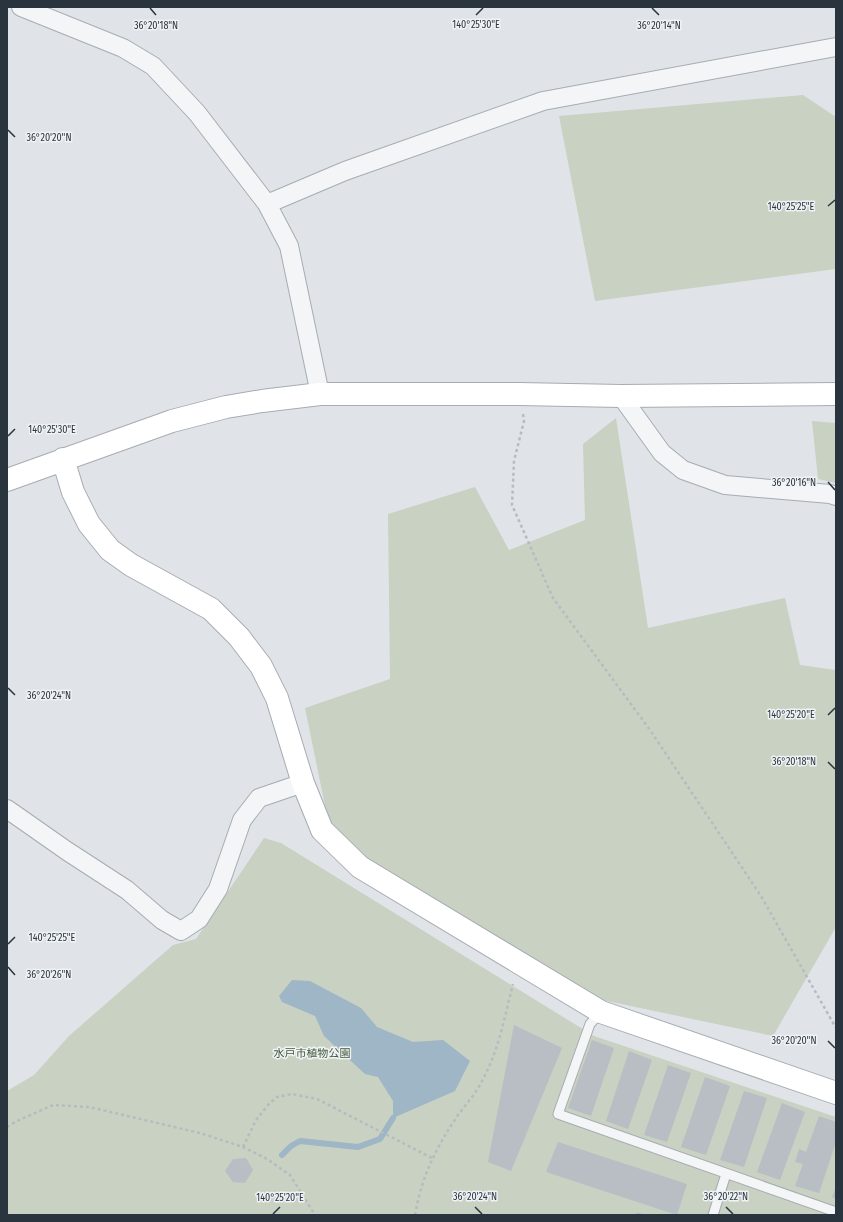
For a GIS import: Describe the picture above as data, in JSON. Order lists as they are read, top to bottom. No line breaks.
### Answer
{"parks":["水戸市植物公園"],"coordinates":["140°25'30\"E","36°20'18\"N","36°20'14\"N","36°20'20\"N","140°25'25\"E","36°20'16\"N","36°20'24\"N","140°25'20\"E","36°20'26\"N","36°20'22\"N"]}
